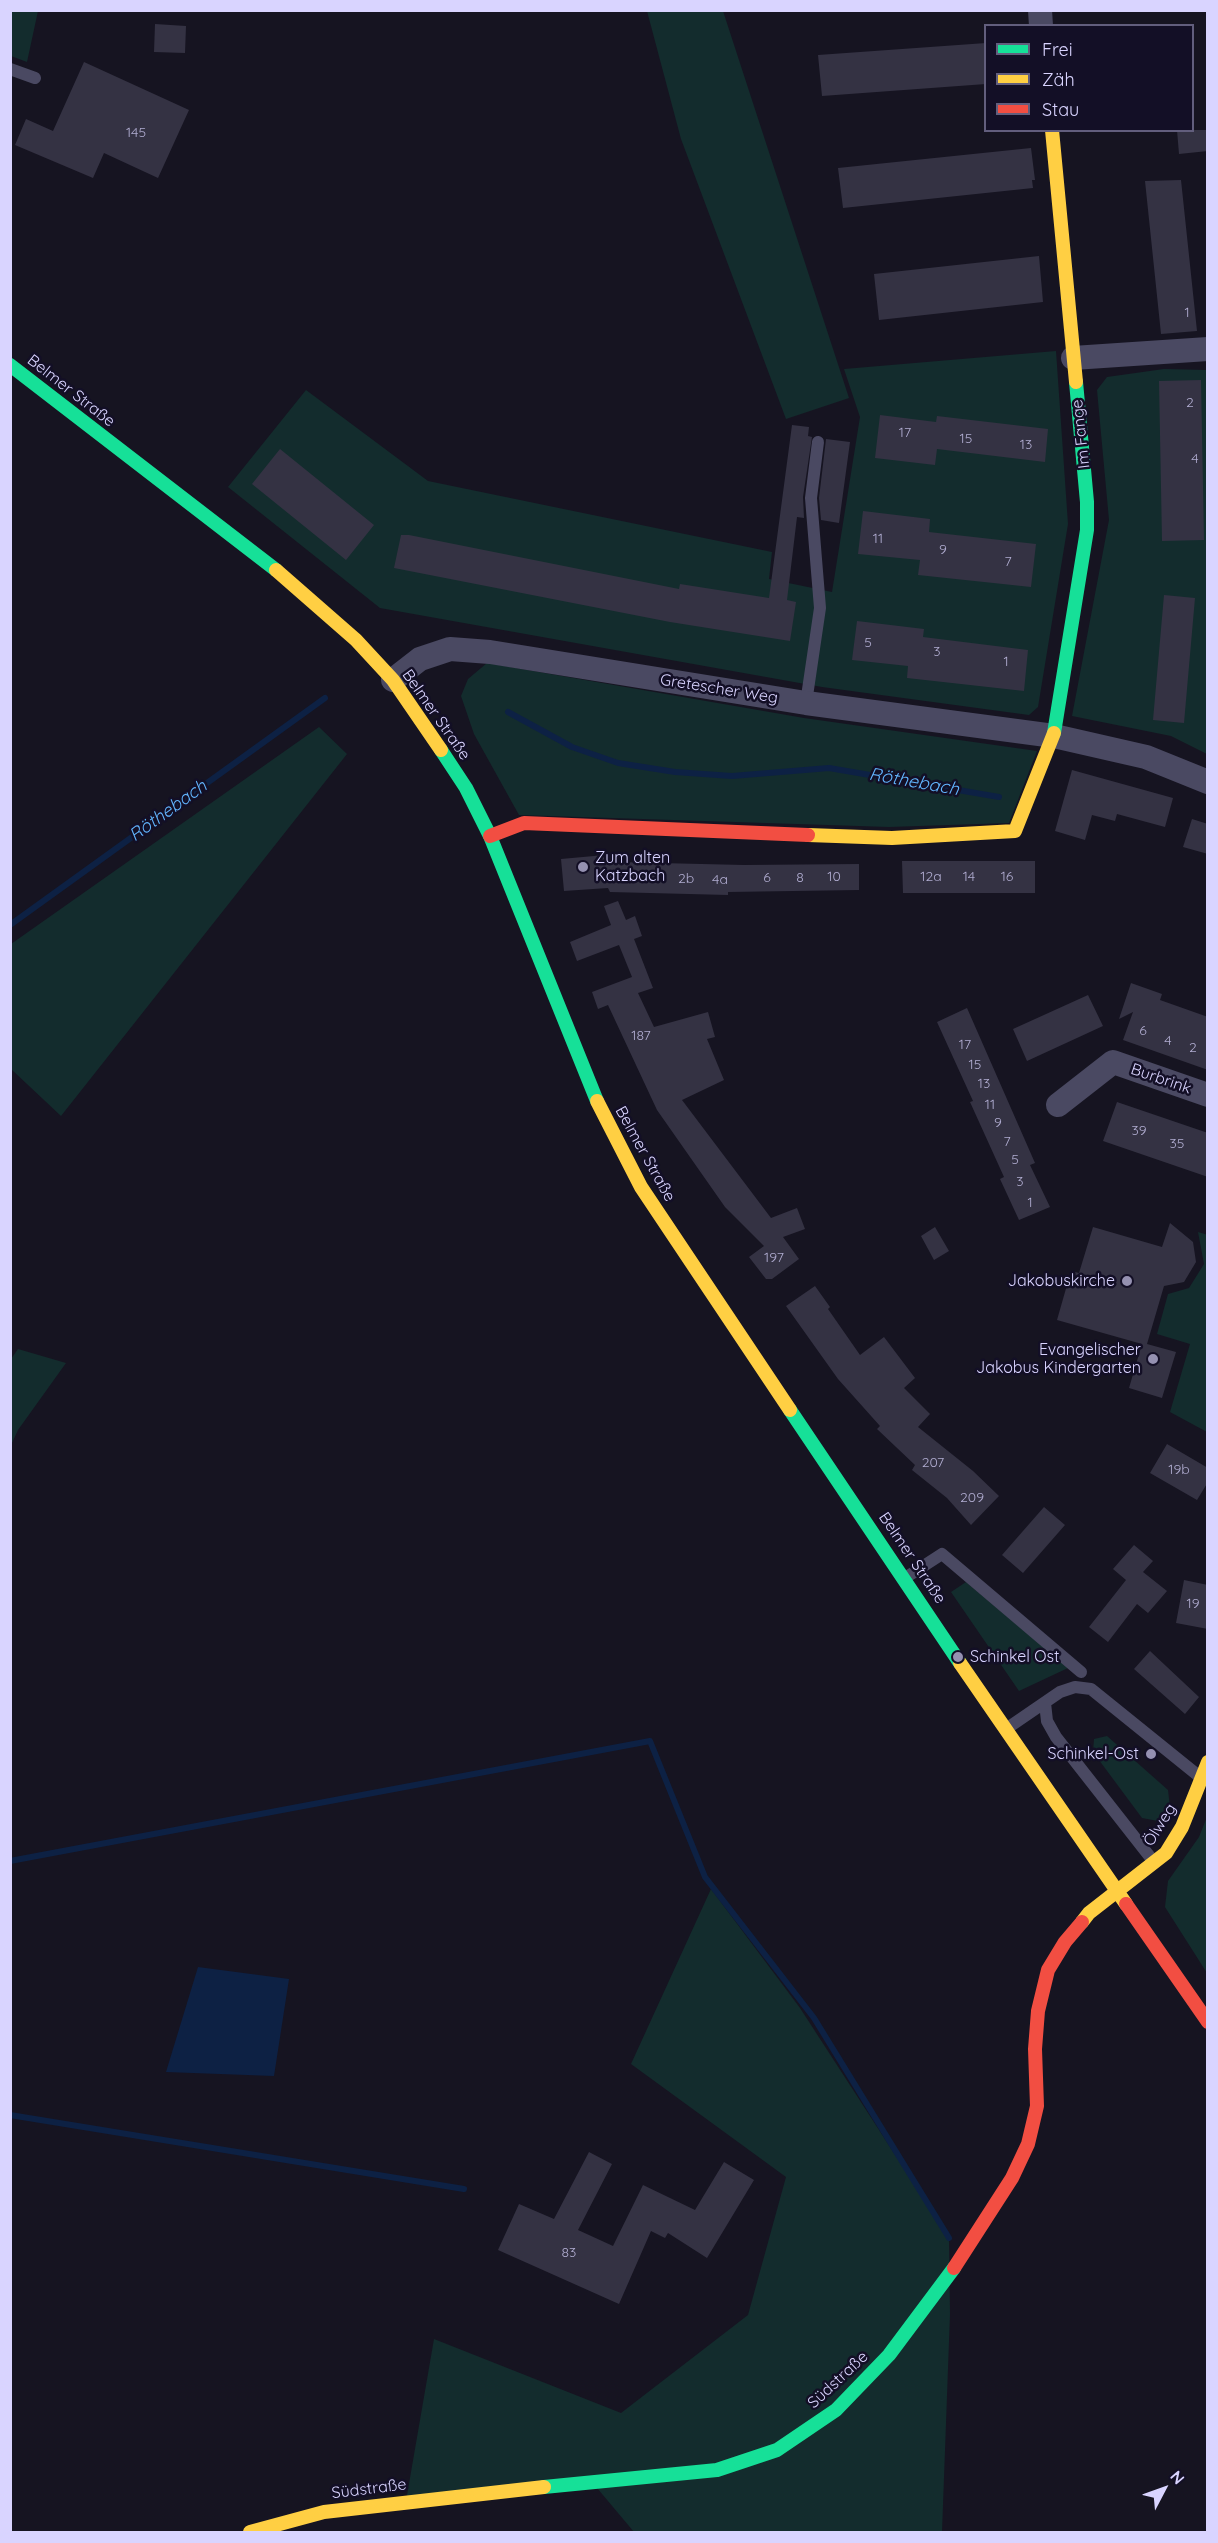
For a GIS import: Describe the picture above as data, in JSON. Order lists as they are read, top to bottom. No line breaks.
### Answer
{"streets":{"street":["Belmer Straße","Im Fange","Gretescher Weg","Burbrink","Ölweg","Südstraße"]},"crossings":[["Belmer Straße","Gretescher Weg"],["Belmer Straße","Ölweg"],["Belmer Straße","Südstraße"],["Im Fange","Gretescher Weg"],["Ölweg","Südstraße"]],"water":["Röthebach"],"places":["Zum alten Katzbach","Jakobuskirche","Evangelischer Jakobus Kindergarten","Schinkel Ost","Schinkel-Ost"],"house_numbers":["145","1","2","17","15","13","4","11","9","7","5","3","1","10","12a","14","16","6","8","2b","4a","6","187","4","17","2","15","13","11","9","39","7","35","5","3","1","197","207","19b","209","19","83"],"legend":["Frei","Zäh","Stau"],"north":"top right"}
